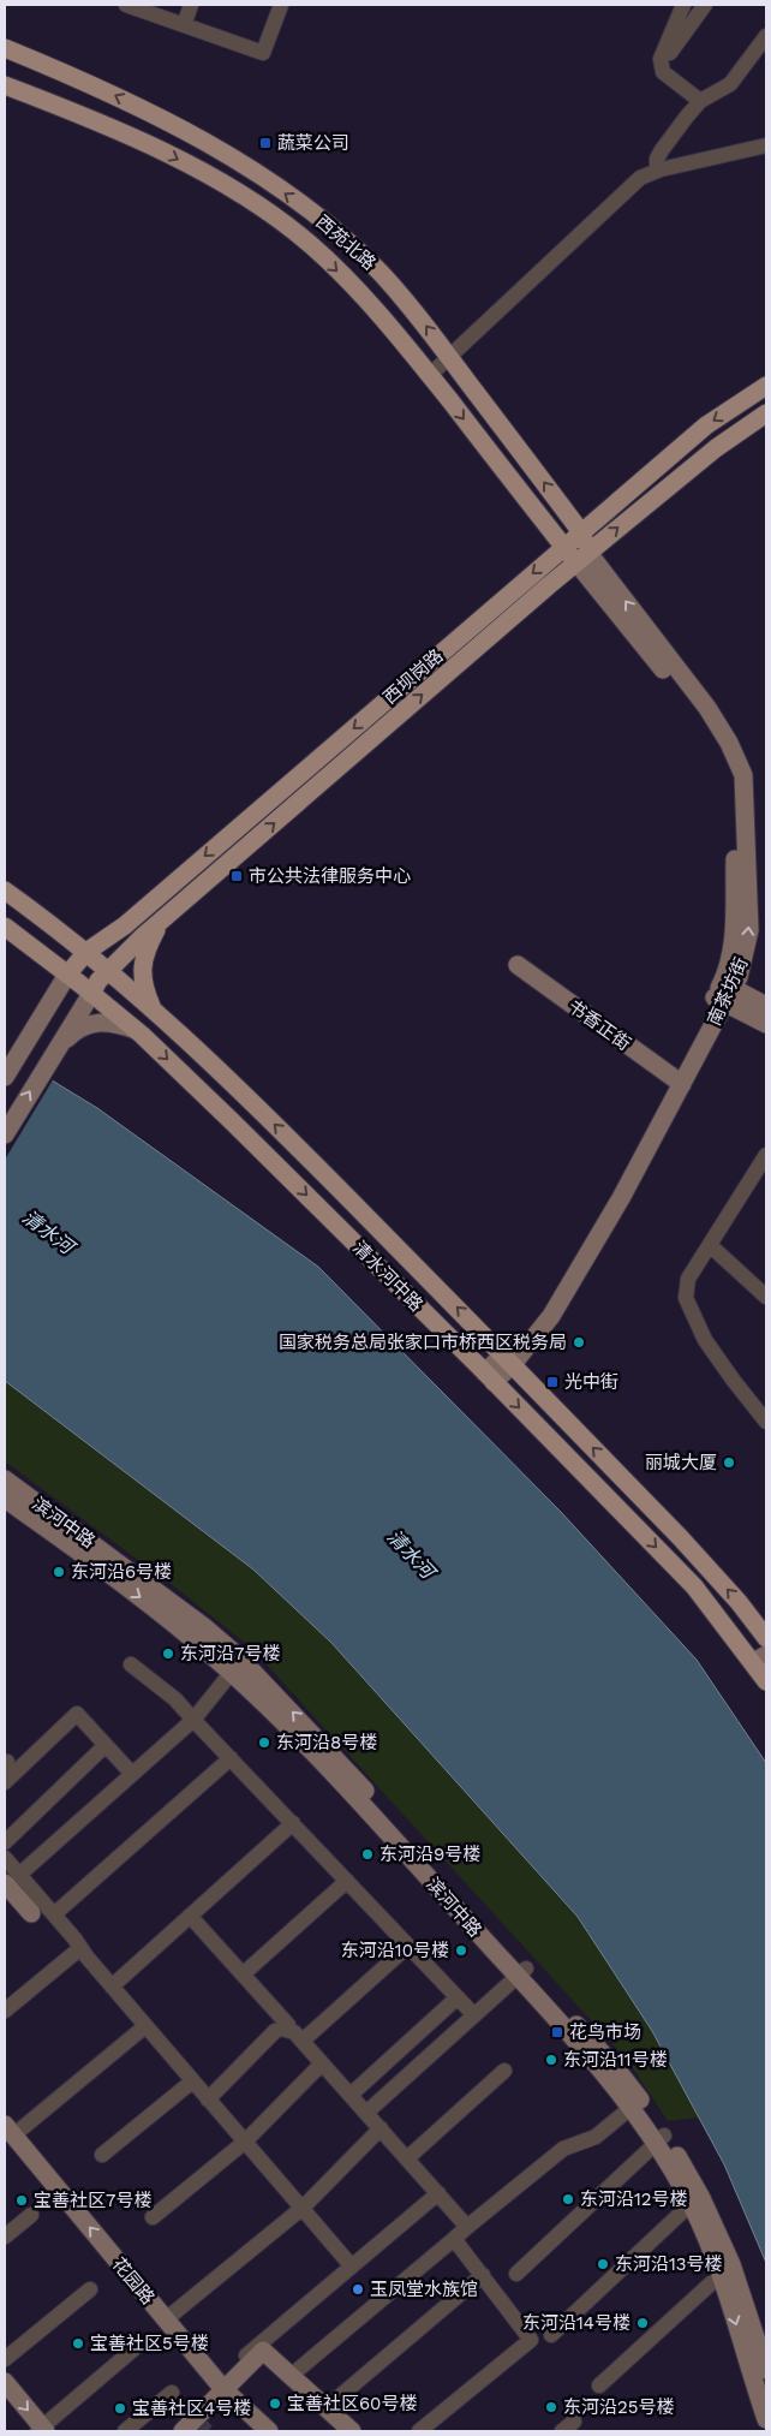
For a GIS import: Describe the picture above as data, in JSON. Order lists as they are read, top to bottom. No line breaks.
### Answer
{"streets":{"main road":["西苑北路","西坝岗路","清水河中路"],"street":["南茶坊街","书香正街","滨河中路","花园路"]},"crossings":[["西苑北路","西坝岗路"],["西苑北路","南茶坊街"],["西坝岗路","南茶坊街"],["西坝岗路","清水河中路"],["南茶坊街","书香正街"],["南茶坊街","清水河中路"]],"one_way":["南茶坊街","花园路"],"water":["清水河"],"places":{"transit":["蔬菜公司","市公共法律服务中心","光中街","花鸟市场"],"other":["国家税务总局张家口市桥西区税务局","丽城大厦","东河沿6号楼","东河沿7号楼","东河沿8号楼","东河沿9号楼","东河沿10号楼","东河沿11号楼","东河沿12号楼","宝善社区7号楼","东河沿13号楼","玉凤堂水族馆","东河沿14号楼","宝善社区5号楼","宝善社区60号楼","东河沿25号楼","宝善社区4号楼"]}}
